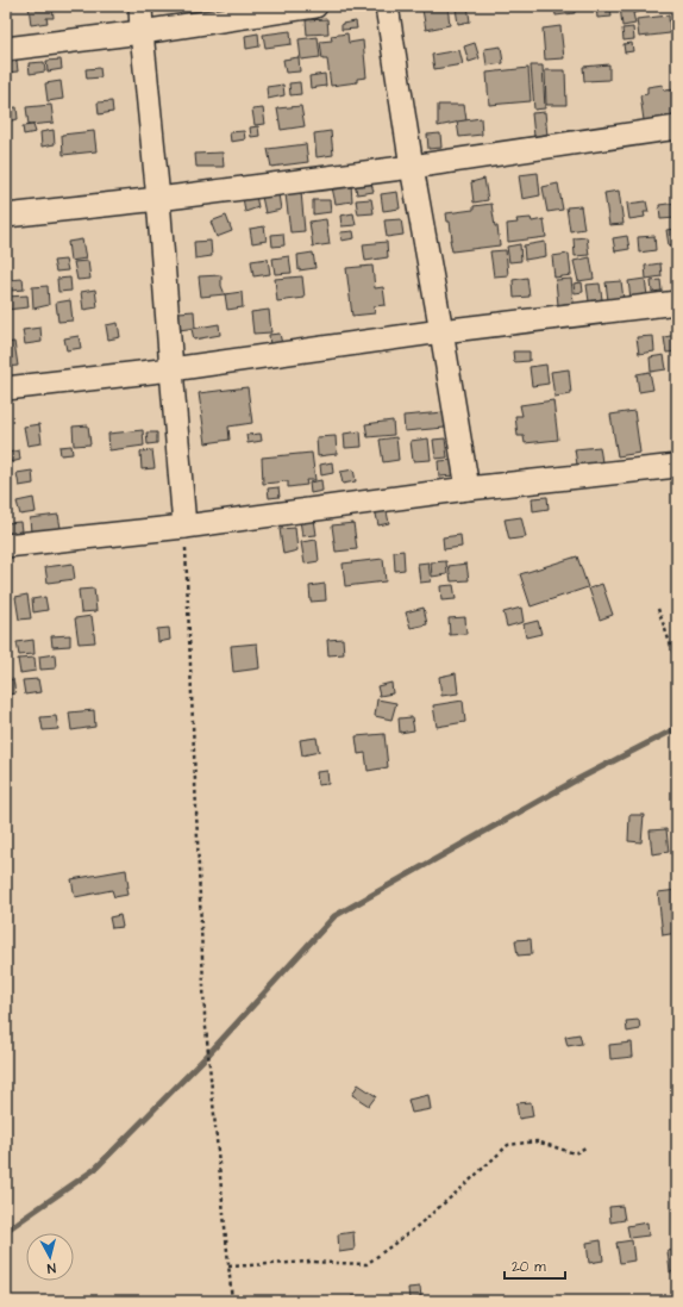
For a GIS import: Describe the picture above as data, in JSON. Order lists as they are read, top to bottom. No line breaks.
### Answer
{"scale_bar":"20 m","north":"bottom"}
